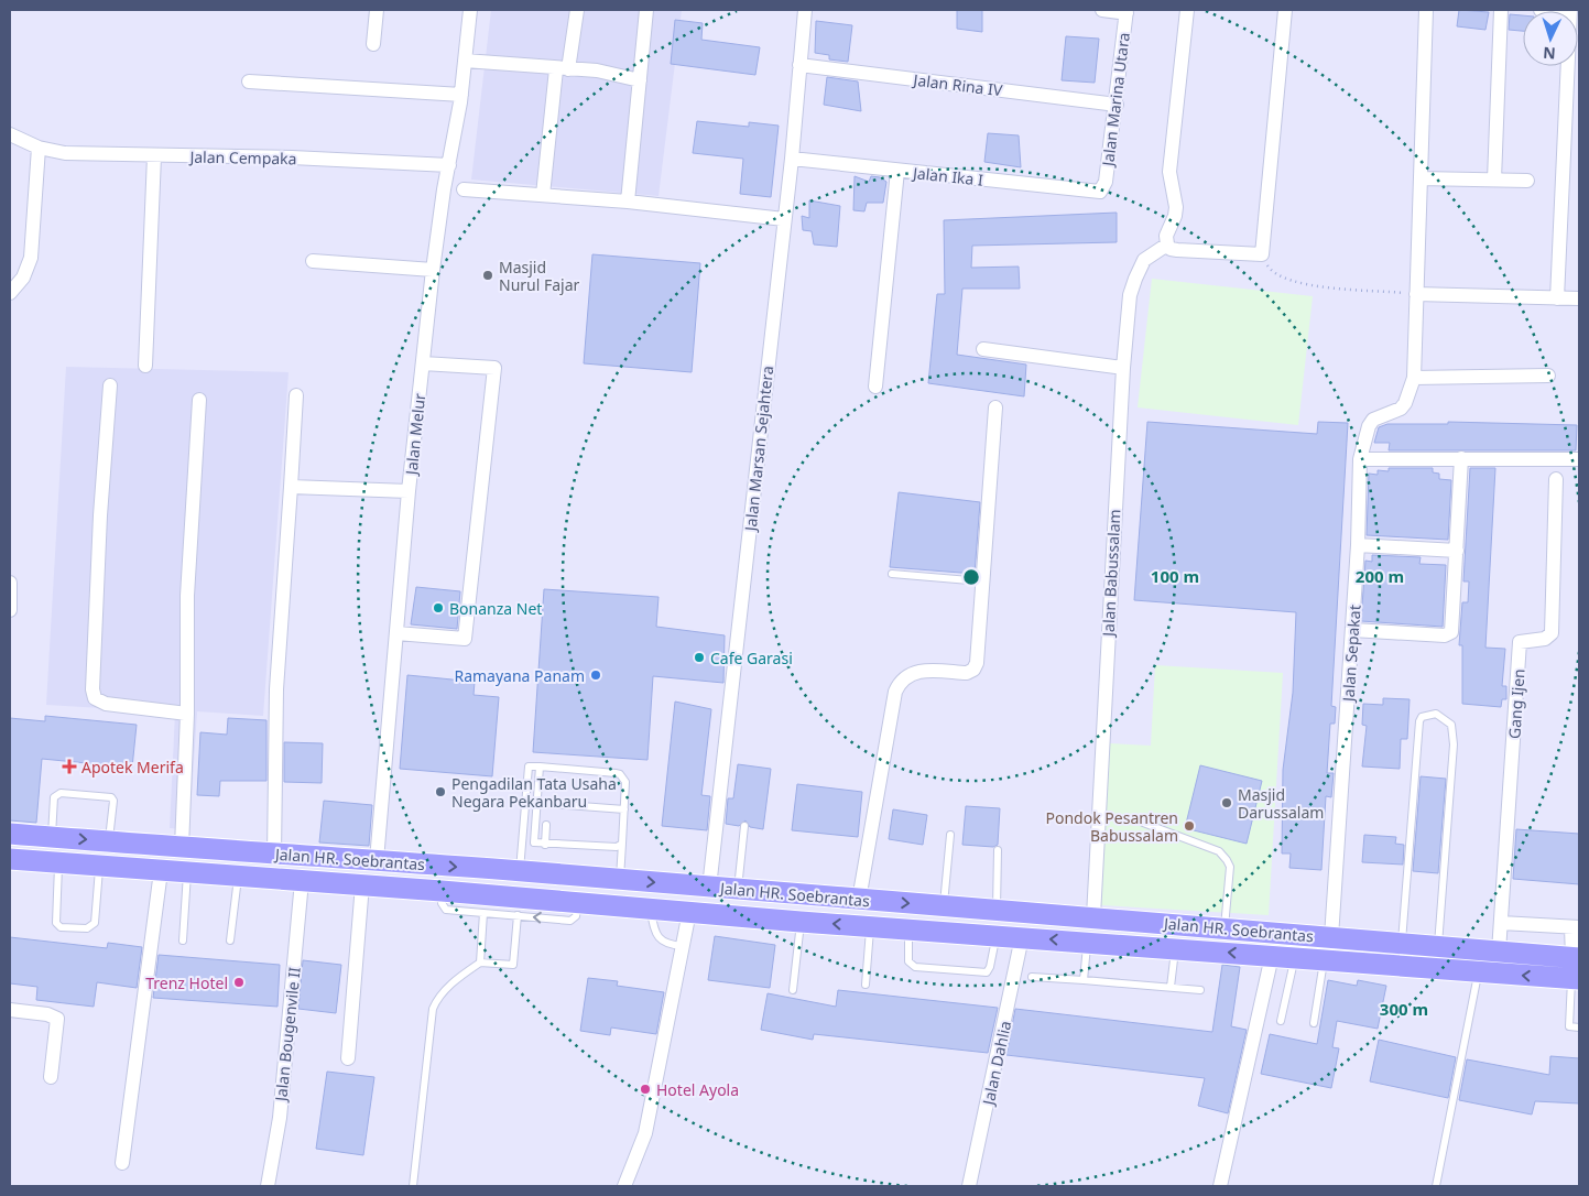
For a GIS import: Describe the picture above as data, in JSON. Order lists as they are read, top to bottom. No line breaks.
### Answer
{"streets":{"main road":["Jalan HR. Soebrantas"],"street":["Jalan Rina IV","Jalan Marina Utara","Jalan Cempaka","Jalan Ika I","Jalan Melur","Jalan Marsan Sejahtera","Jalan Babussalam","Jalan Sepakat","Gang Ijen","Jalan Bougenvile II","Jalan Dahlia"]},"crossings":[["Jalan Rina IV","Jalan Marina Utara"],["Jalan Rina IV","Jalan Marsan Sejahtera"],["Jalan Marina Utara","Jalan Ika I"],["Jalan Cempaka","Jalan Melur"],["Jalan Ika I","Jalan Marsan Sejahtera"],["Jalan Melur","Jalan HR. Soebrantas"],["Jalan Marsan Sejahtera","Jalan HR. Soebrantas"],["Jalan Babussalam","Jalan HR. Soebrantas"],["Jalan Sepakat","Jalan HR. Soebrantas"],["Gang Ijen","Jalan HR. Soebrantas"],["Jalan HR. Soebrantas","Jalan Bougenvile II"],["Jalan HR. Soebrantas","Jalan Dahlia"]],"places":{"other":["Masjid Nurul Fajar","Bonanza Net","Cafe Garasi","Ramayana Panam","Pengadilan Tata Usaha Negara Pekanbaru","Masjid Darussalam","Pondok Pesantren Babussalam","Trenz Hotel","Hotel Ayola"],"health":["Apotek Merifa"]},"north":"bottom","rings":["100 m","200 m","300 m"]}
